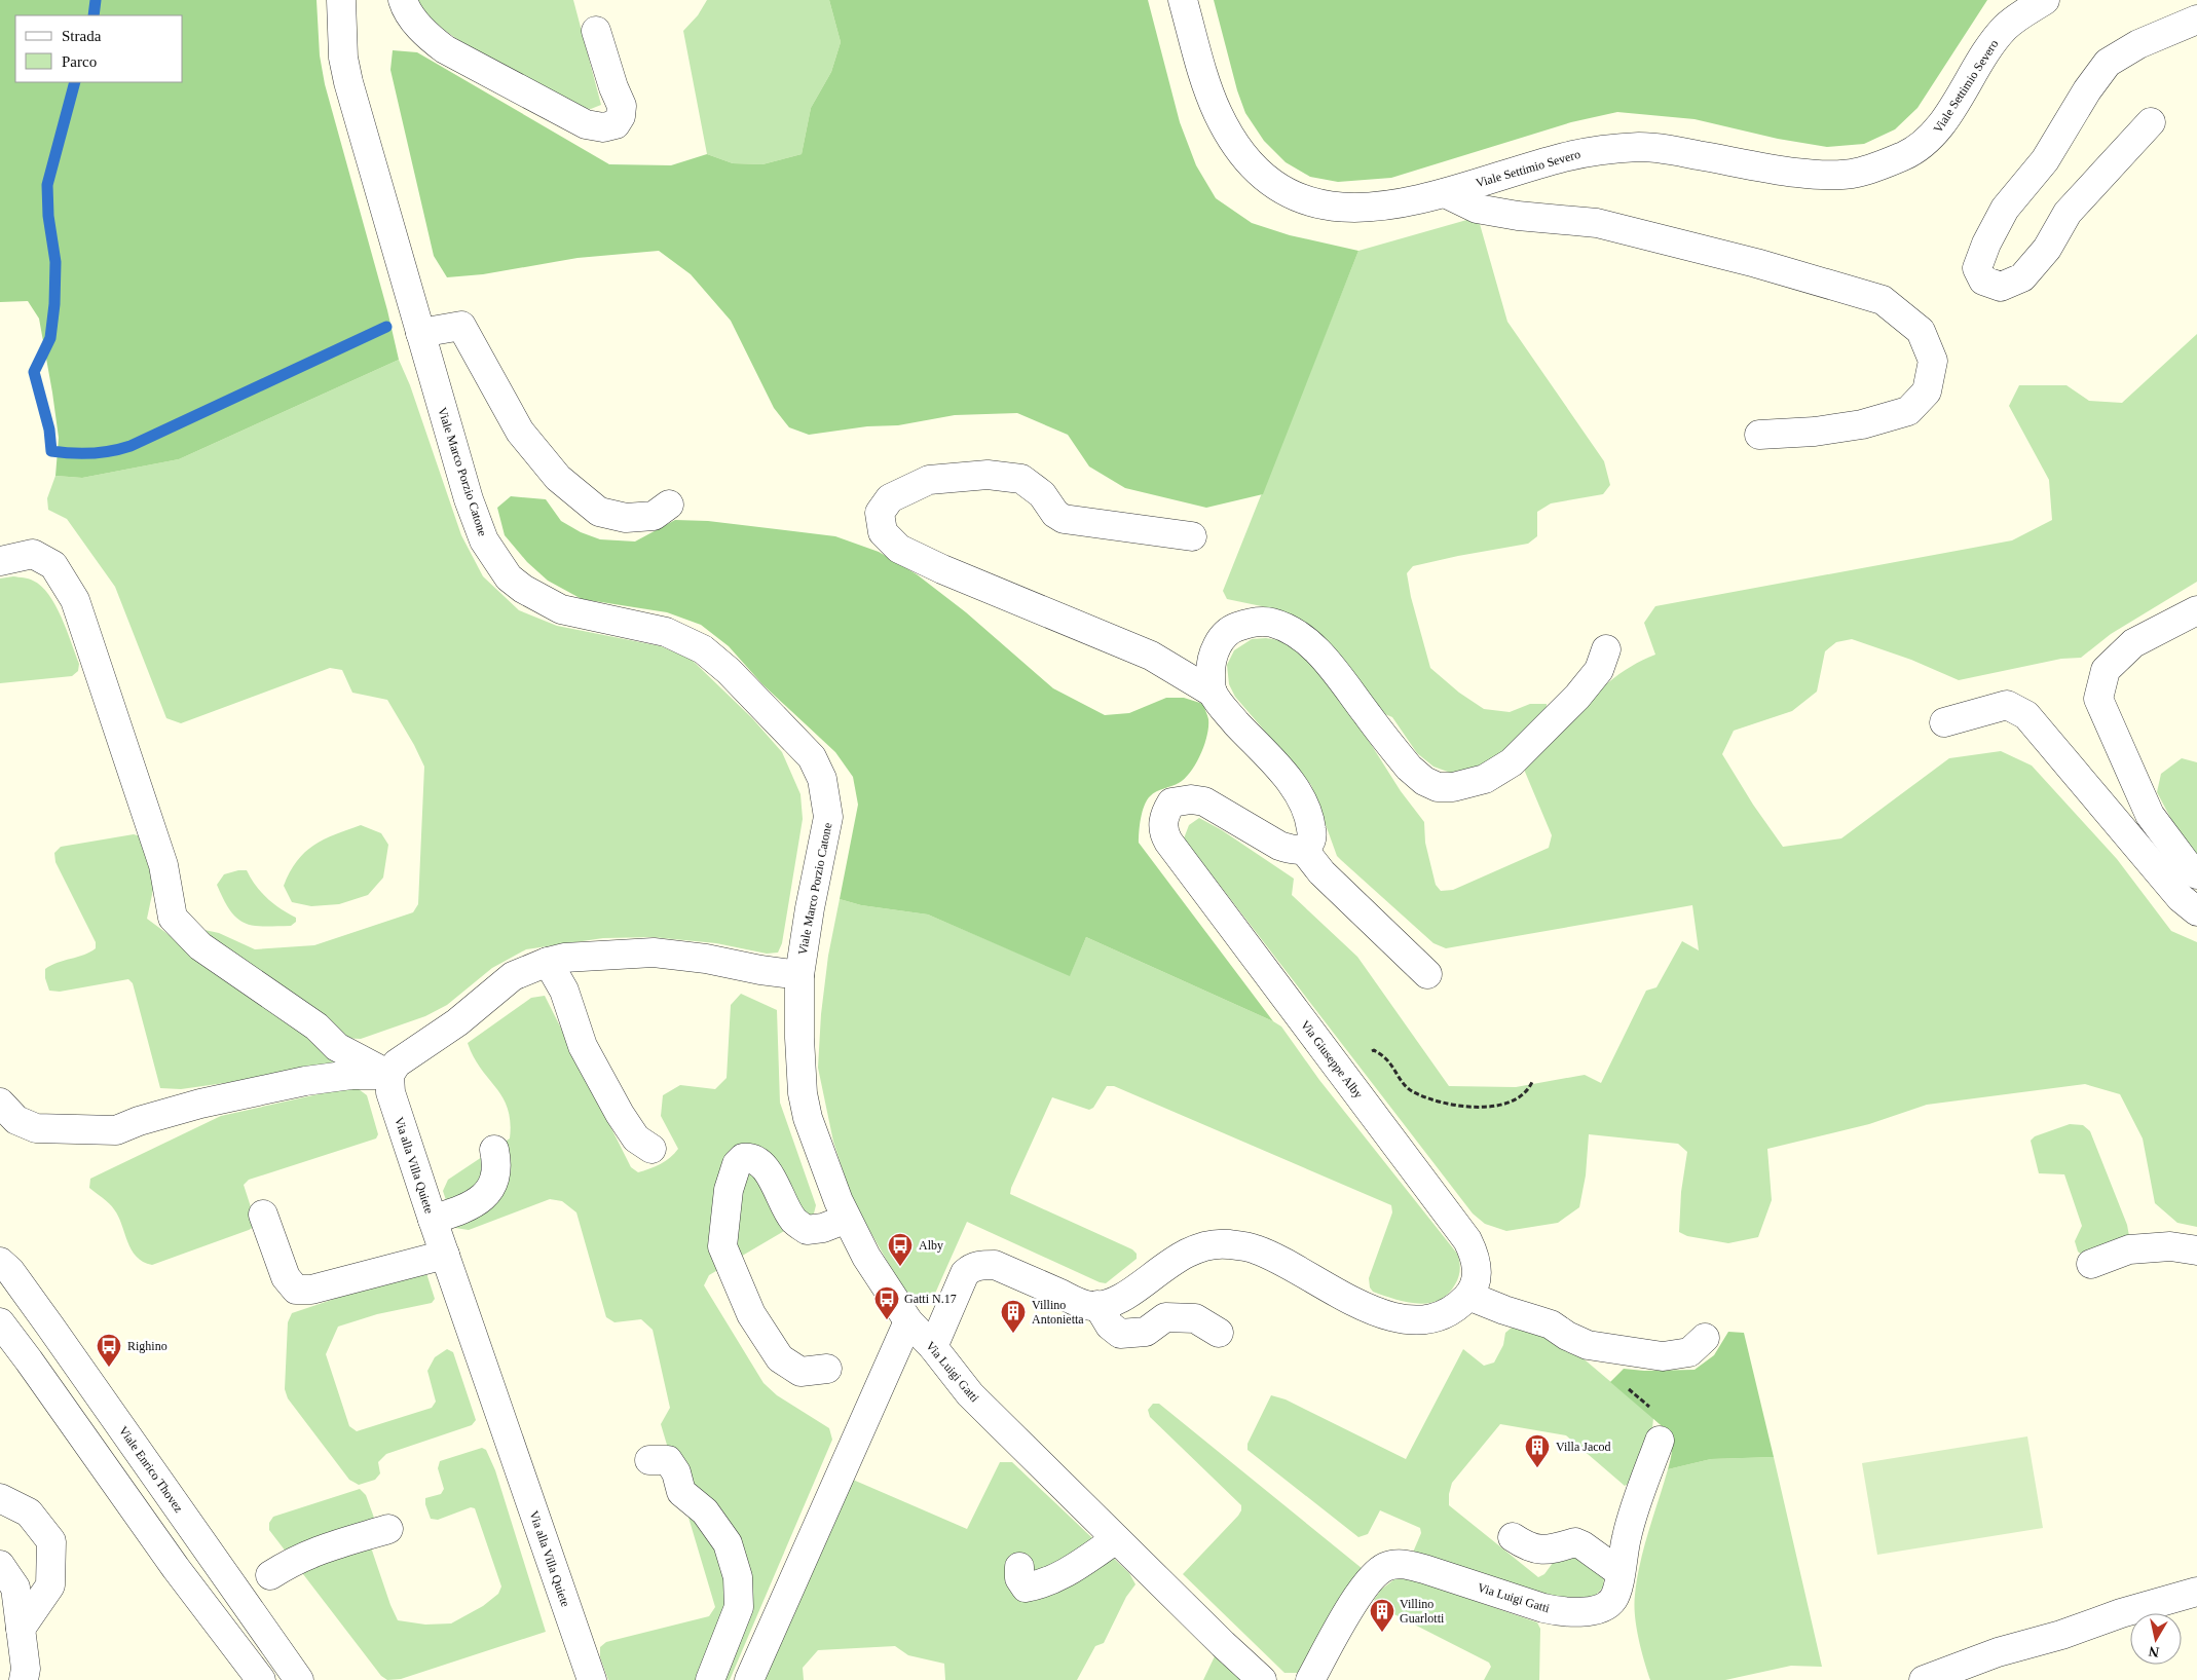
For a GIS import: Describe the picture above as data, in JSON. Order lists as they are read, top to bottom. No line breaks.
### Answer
{"streets":{"street":["Viale Settimio Severo","Viale Marco Porzio Catone","Via Giuseppe Alby","Via alla Villa Quiete","Via Luigi Gatti","Viale Enrico Thovez"]},"crossings":[["Viale Marco Porzio Catone","Via Luigi Gatti"]],"places":{"bus stop":["Alby","Gatti N.17","Righino"],"building":["Villino Antonietta","Villa Jacod","Villino Guarlotti"]},"legend":["Strada","Parco"],"north":"bottom"}
